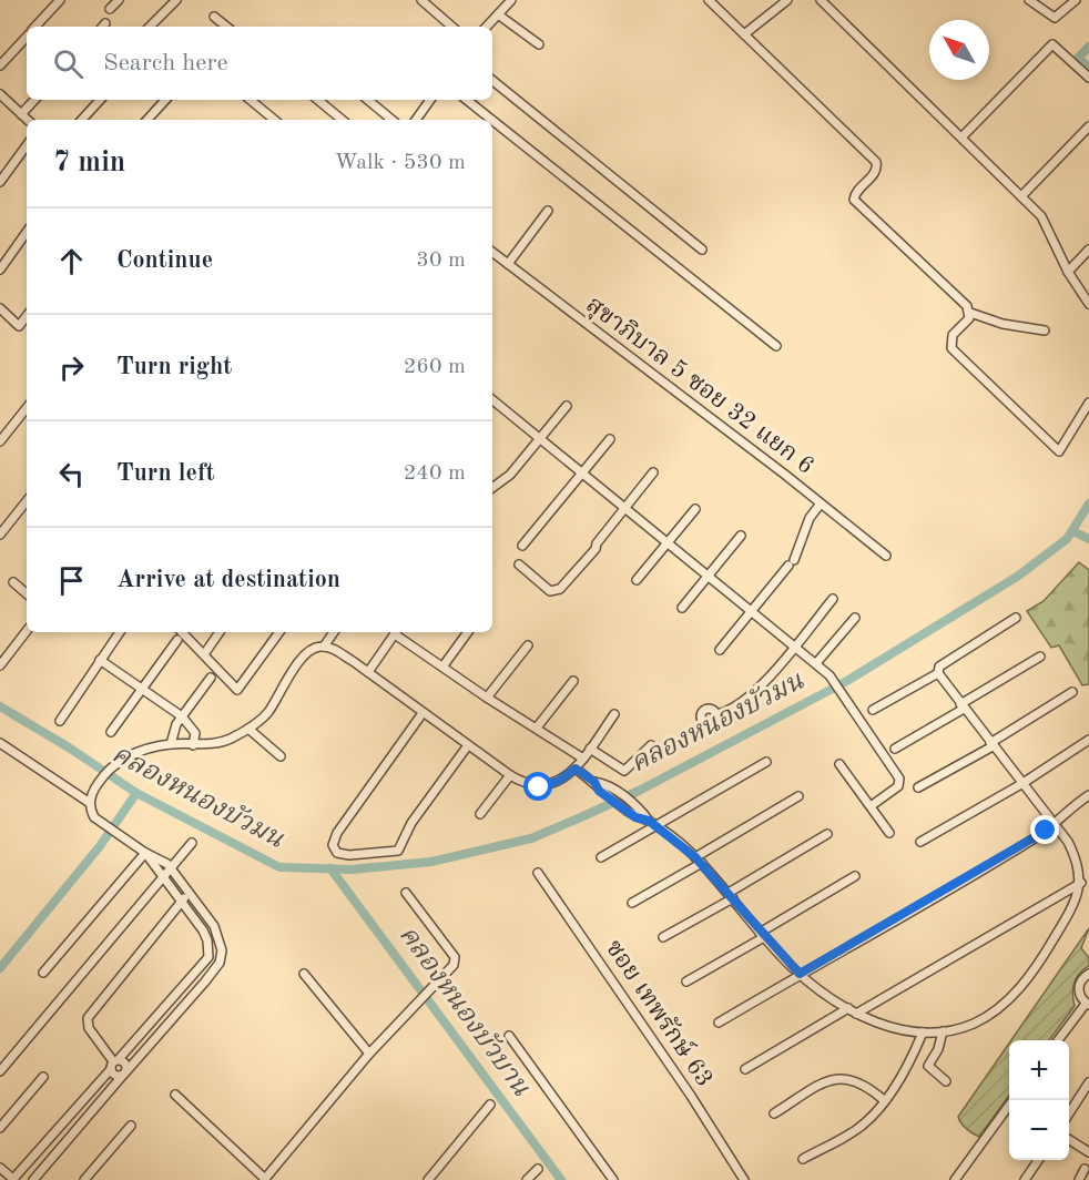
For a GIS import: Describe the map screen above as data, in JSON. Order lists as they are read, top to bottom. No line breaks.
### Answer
{"streets":{"street":["สุขาภิบาล 5 ซอย 32 แยก 6","ซอย เทพรักษ์ 63"]},"water":["คลองหนองบัวมน","คลองหนองบัวบาน"],"north":"top left","page":{"search":"Search here","heading":["7 min","Walk · 530 m"],"list":[["Continue","30 m"],["Turn right","260 m"],["Turn left","240 m"],"Arrive at destination"],"map_buttons":["+","−"]}}
